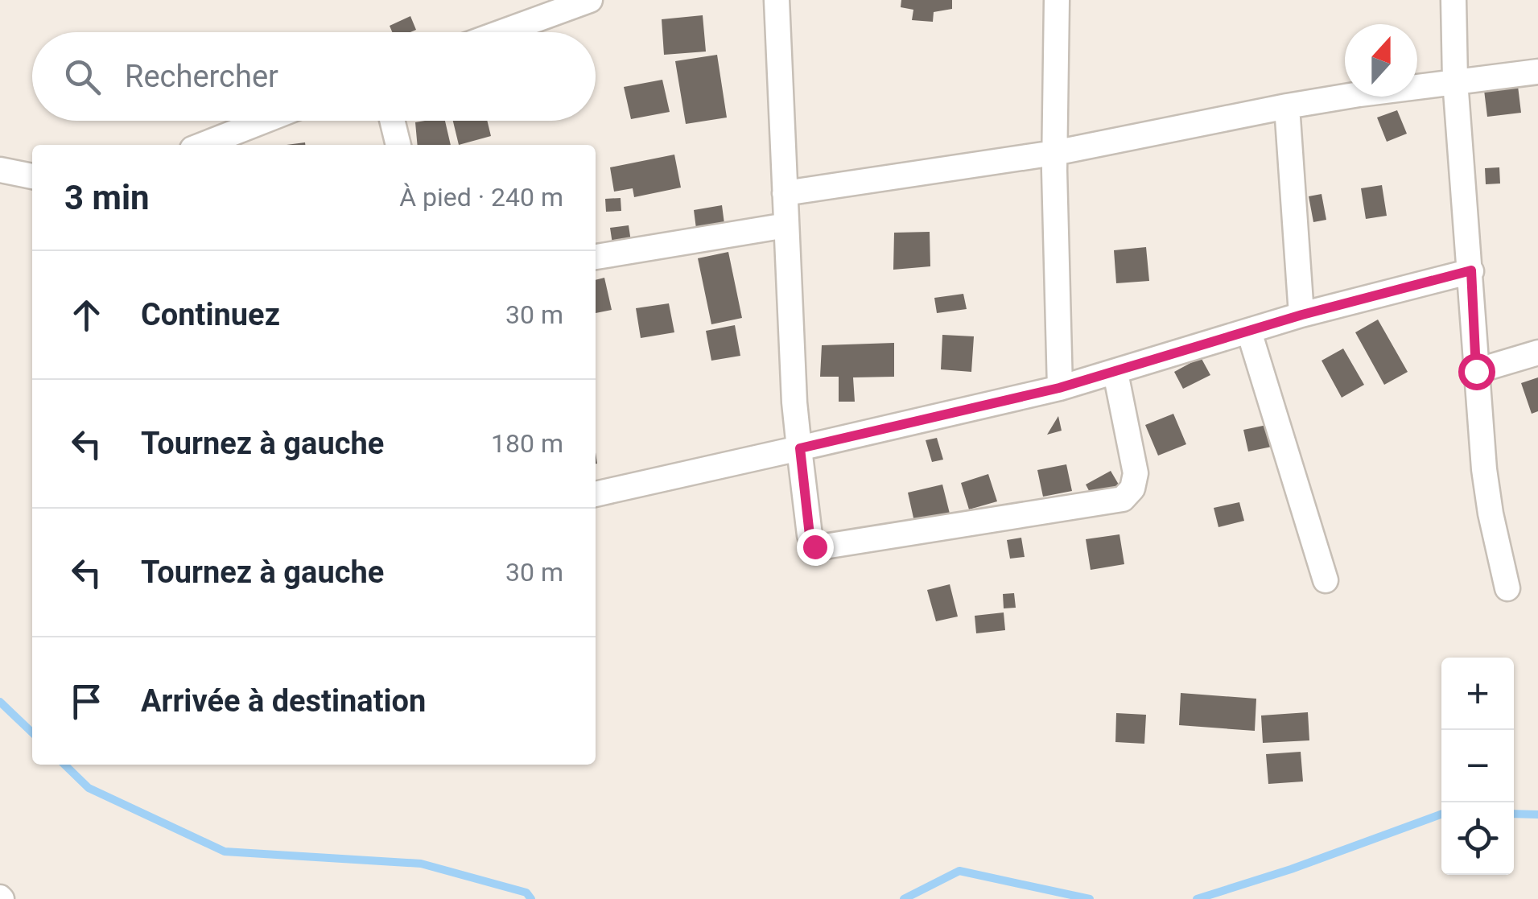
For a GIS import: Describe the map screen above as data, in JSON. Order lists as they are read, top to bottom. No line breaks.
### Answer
{"north":"top","page":{"search":"Rechercher","heading":["3 min","À pied · 240 m"],"list":[["Continuez","30 m"],["Tournez à gauche","180 m"],["Tournez à gauche","30 m"],"Arrivée à destination"],"map_buttons":["+","−"]}}
